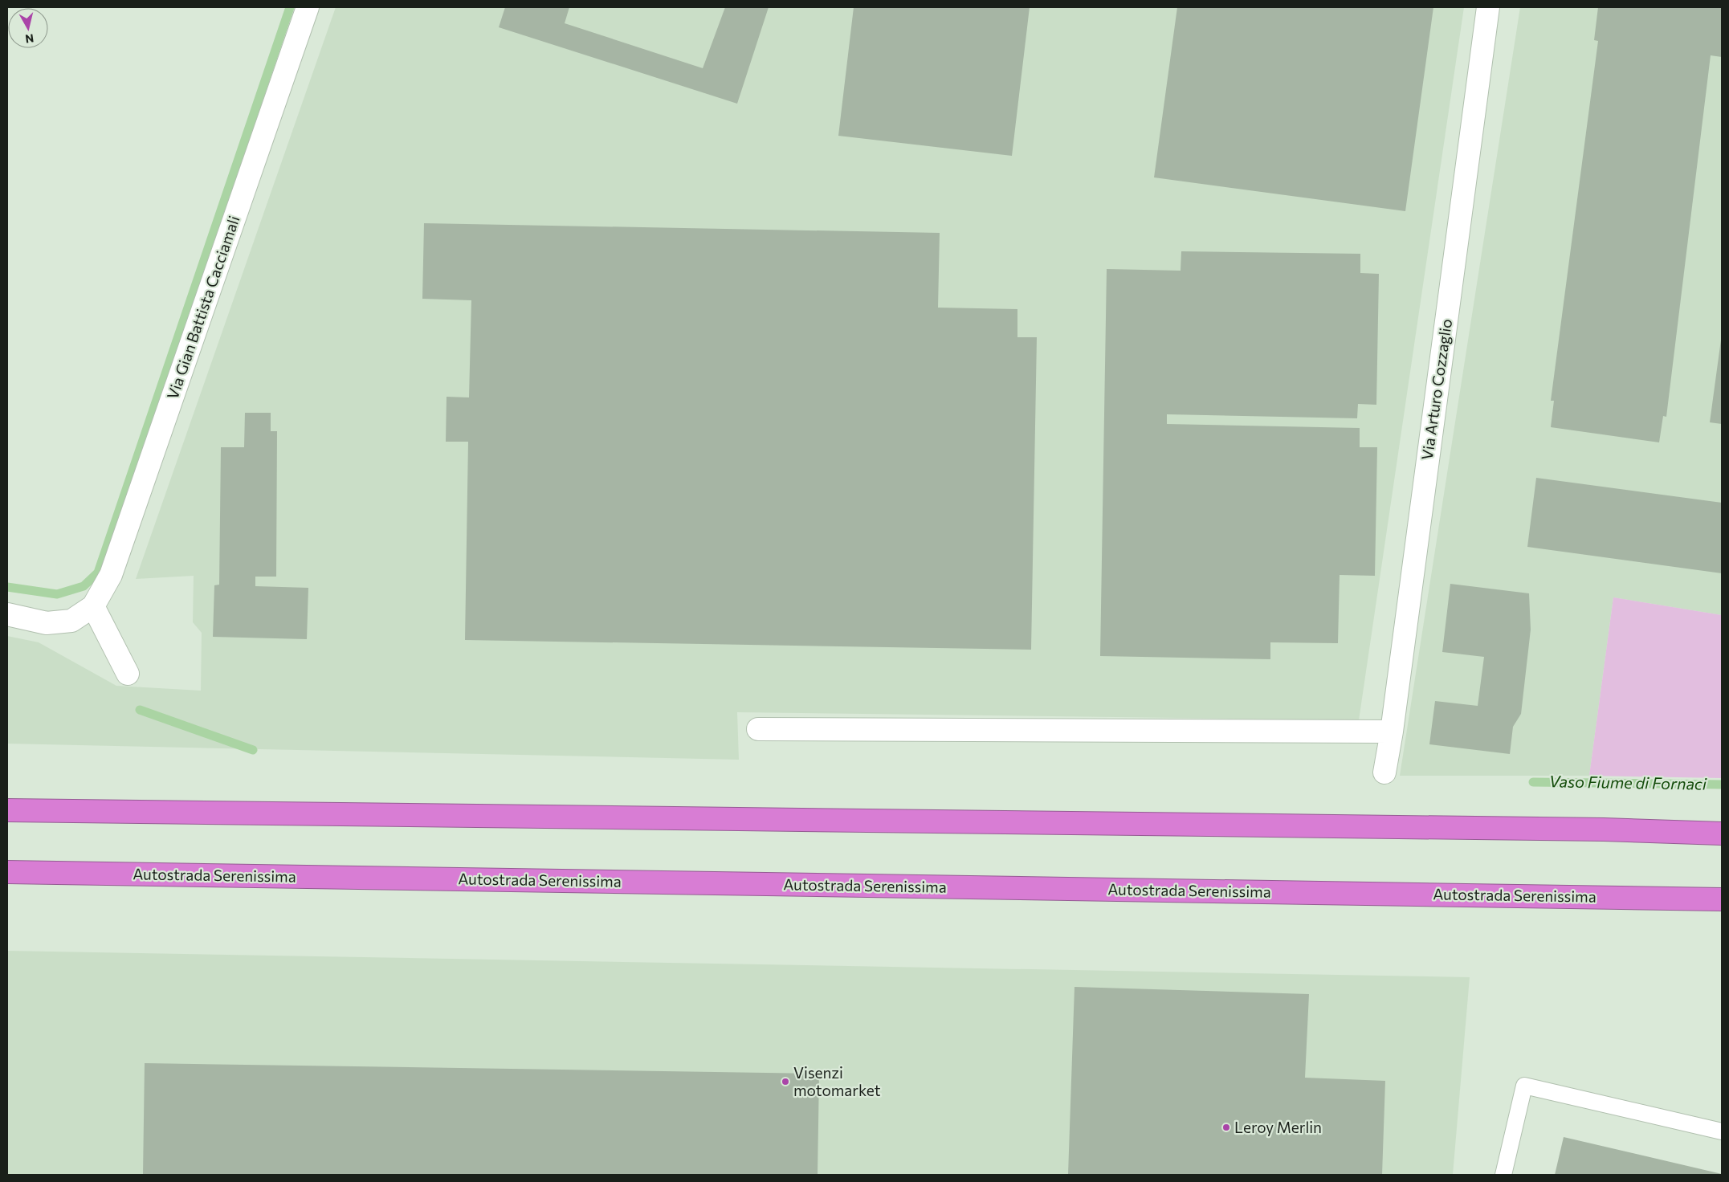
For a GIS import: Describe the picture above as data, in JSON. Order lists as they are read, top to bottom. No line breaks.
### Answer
{"streets":{"highway":["Autostrada Serenissima"],"street":["Via Gian Battista Cacciamali","Via Arturo Cozzaglio"]},"water":["Vaso Fiume di Fornaci"],"places":["Visenzi motomarket","Leroy Merlin"],"north":"bottom"}
